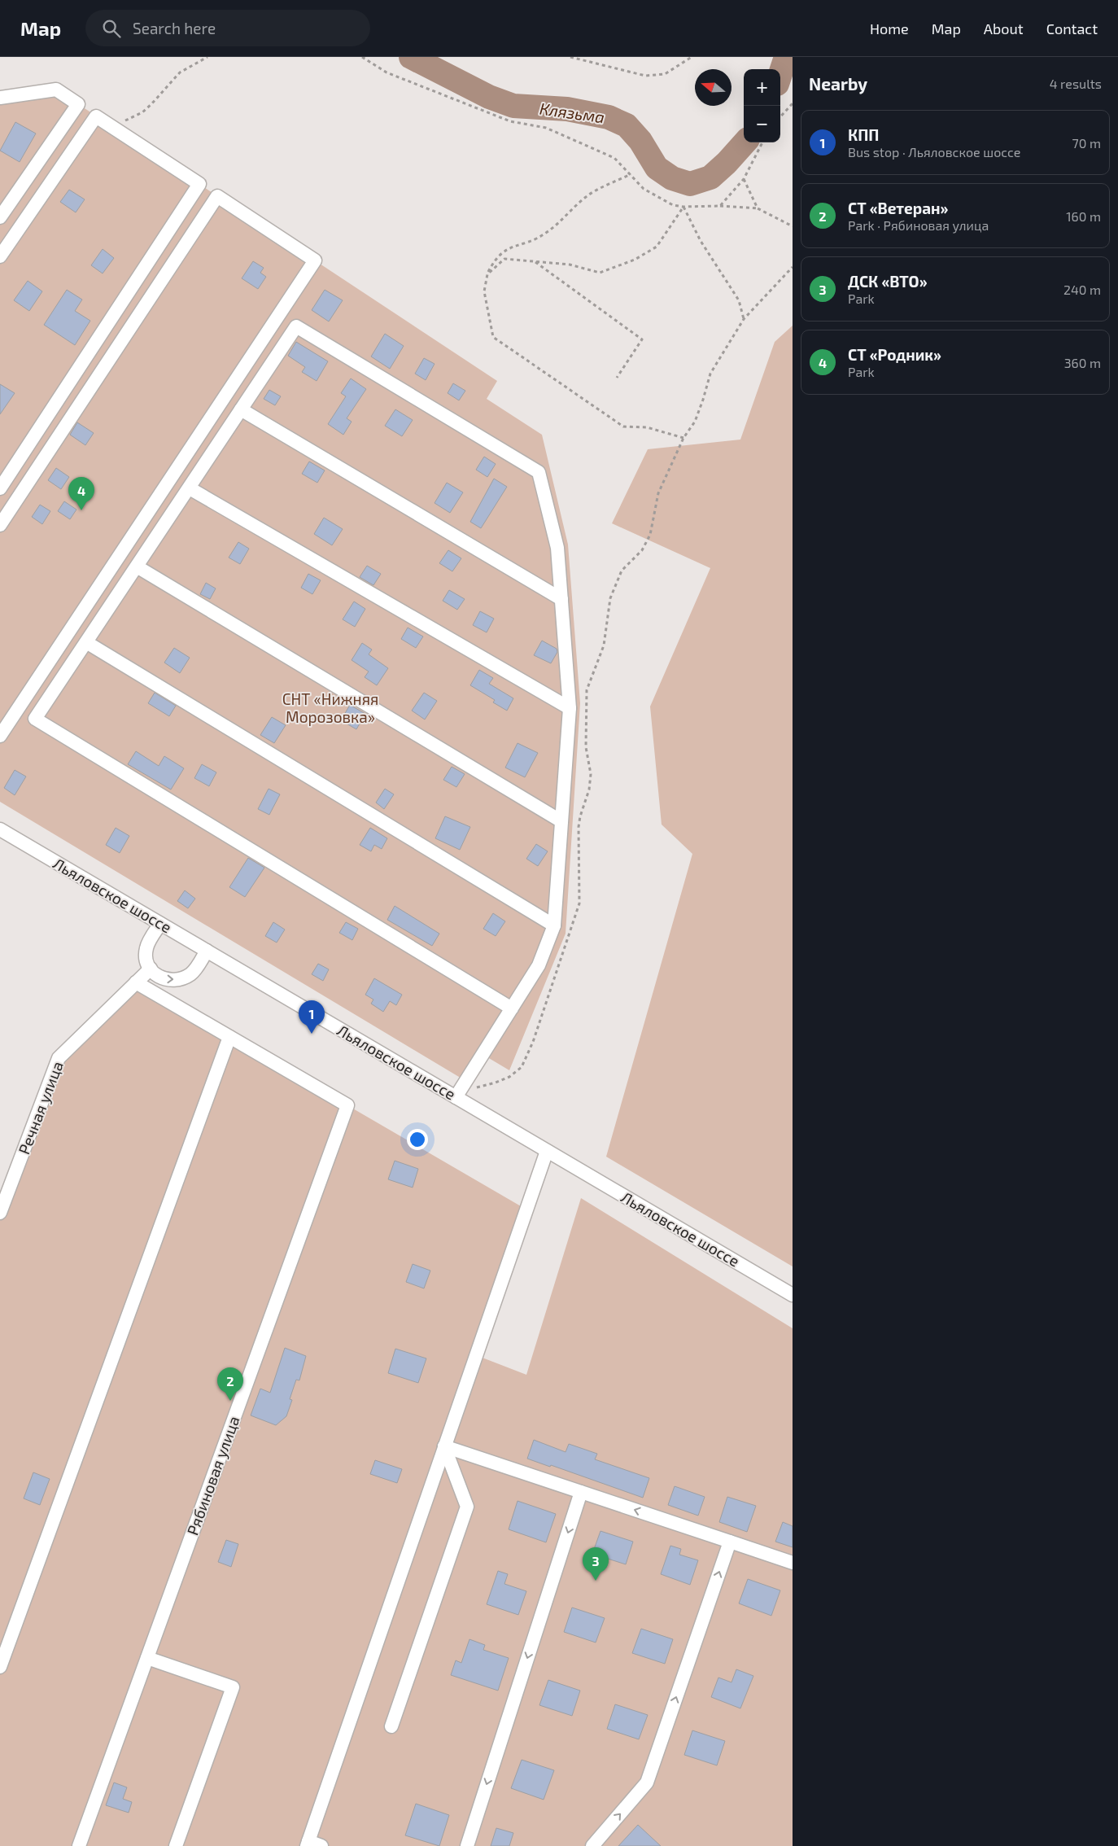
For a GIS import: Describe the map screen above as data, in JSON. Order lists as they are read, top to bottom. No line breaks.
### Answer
{"streets":{"street":["Льяловское шоссе","Речная улица","Рябиновая улица"]},"water":["Клязьма"],"parks":["СНТ «Нижняя Морозовка»"],"north":"left","page":{"header":"Map","search":"Search here","nav":["Home","Map","About","Contact"],"heading":["Nearby","4 results"],"map_buttons":["+","−"],"list":[{"mark":"1","name":"КПП","note":"Bus stop · Льяловское шоссе","value":"70 m"},{"mark":"2","name":"СТ «Ветеран»","note":"Park · Рябиновая улица","value":"160 m"},{"mark":"3","name":"ДСК «ВТО»","note":"Park","value":"240 m"},{"mark":"4","name":"СТ «Родник»","note":"Park","value":"360 m"}],"pins":["4","1","2","3"]}}
